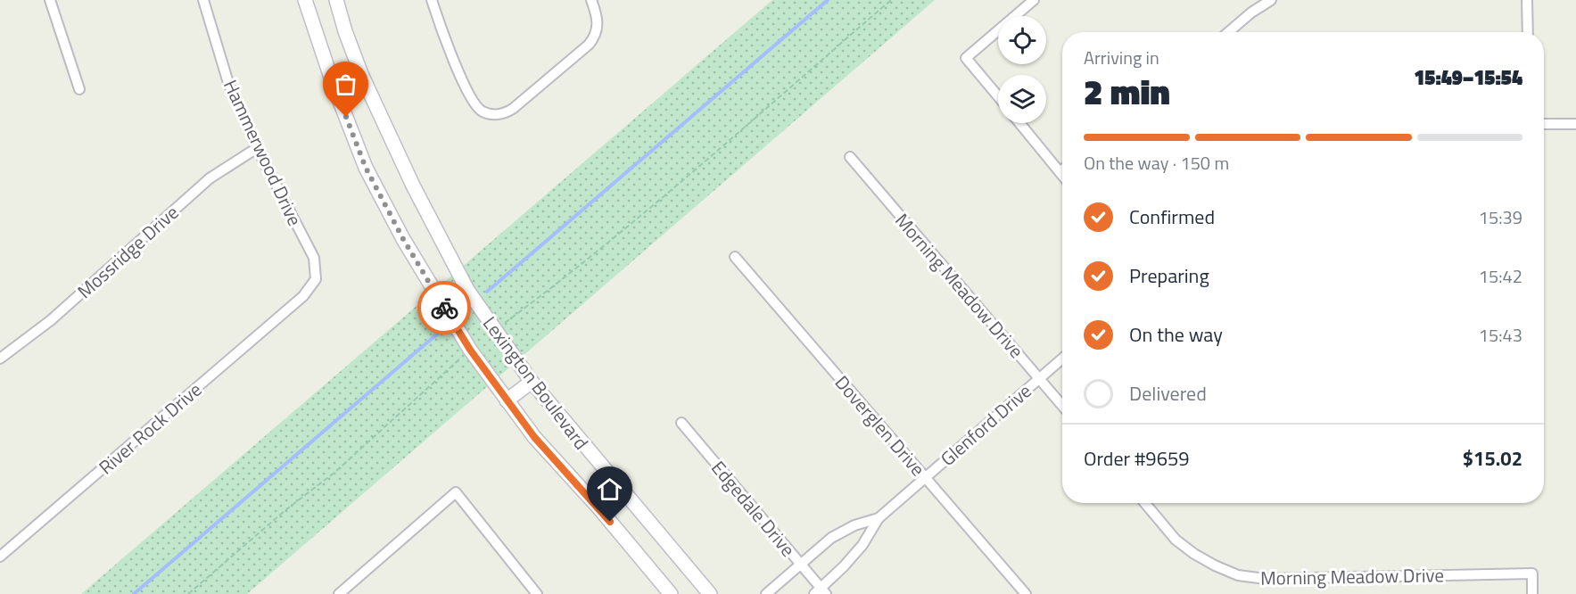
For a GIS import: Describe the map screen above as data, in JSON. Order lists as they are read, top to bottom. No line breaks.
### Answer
{"streets":{"street":["Hammerwood Drive","Mossridge Drive","Morning Meadow Drive","Lexington Boulevard","Glenford Drive","Doverglen Drive","River Rock Drive","Edgedale Drive"]},"crossings":[["Hammerwood Drive","Mossridge Drive"],["Hammerwood Drive","River Rock Drive"],["Morning Meadow Drive","Glenford Drive"],["Glenford Drive","Doverglen Drive"],["Glenford Drive","Edgedale Drive"]],"page":{"heading":["2 min","Arriving in","15:49–15:54"],"panel":["Order #9659","$15.02"],"bar":"On the way · 150 m","list":[["Confirmed","15:39"],["Preparing","15:42"],["On the way","15:43"],"Delivered"]}}
